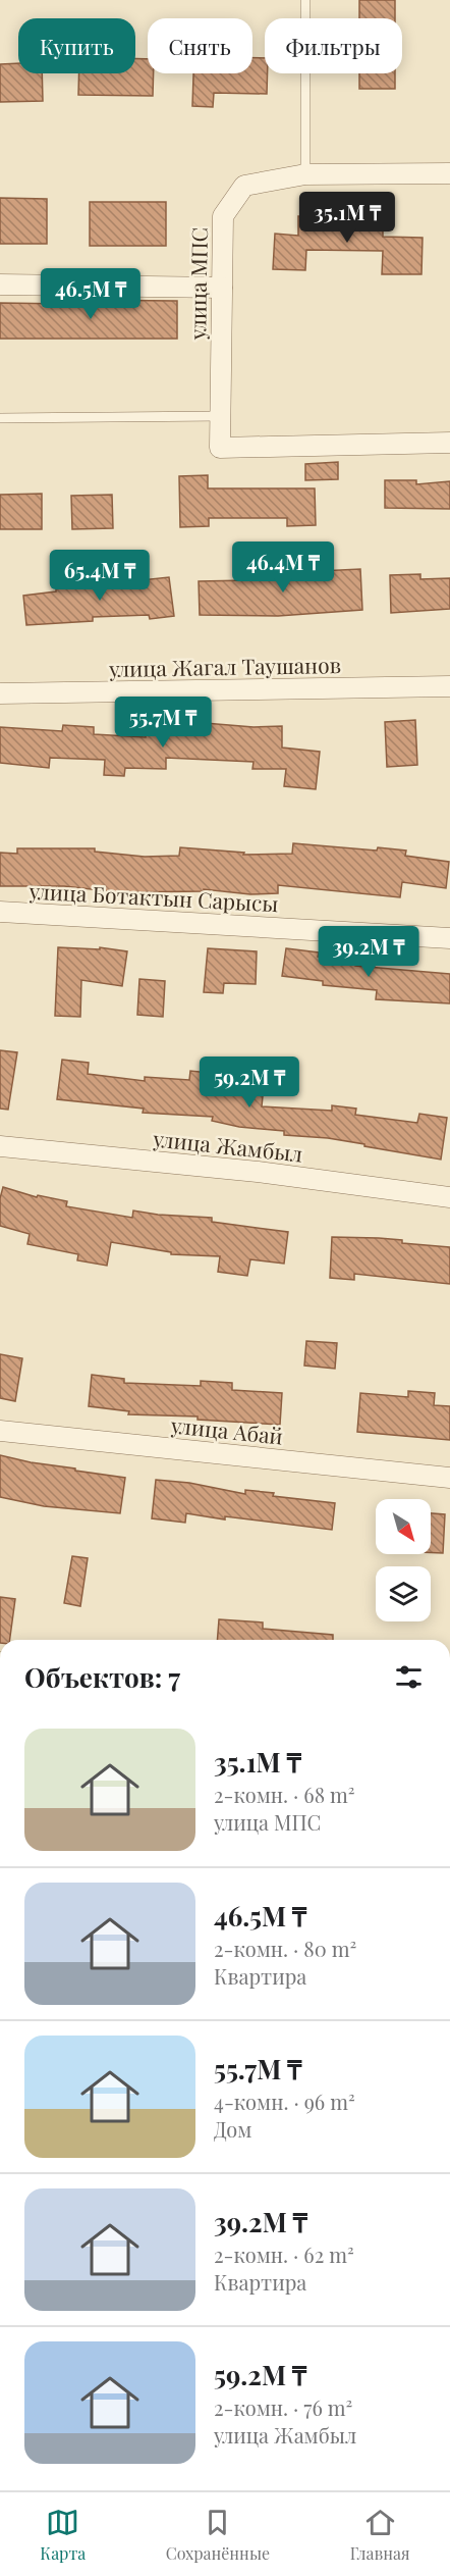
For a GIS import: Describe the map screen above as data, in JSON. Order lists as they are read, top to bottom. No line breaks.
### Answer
{"streets":{"street":["улица МПС","улица Жагал Таушанов","улица Ботактын Сарысы","улица Жамбыл","улица Абай"]},"north":"bottom right","page":{"chip":["Купить","Снять","Фильтры"],"price":["35.1M ₸","46.5M ₸","46.4M ₸","65.4M ₸","55.7M ₸","39.2M ₸","59.2M ₸"],"heading":"Объектов: 7","list":[{"name":"35.1M ₸","note":"2-комн. · 68 m² · улица МПС"},{"name":"46.5M ₸","note":"2-комн. · 80 m² · Квартира"},{"name":"55.7M ₸","note":"4-комн. · 96 m² · Дом"},{"name":"39.2M ₸","note":"2-комн. · 62 m² · Квартира"},{"name":"59.2M ₸","note":"2-комн. · 76 m² · улица Жамбыл"}],"tabs":["Карта","Сохранённые","Главная"]}}
